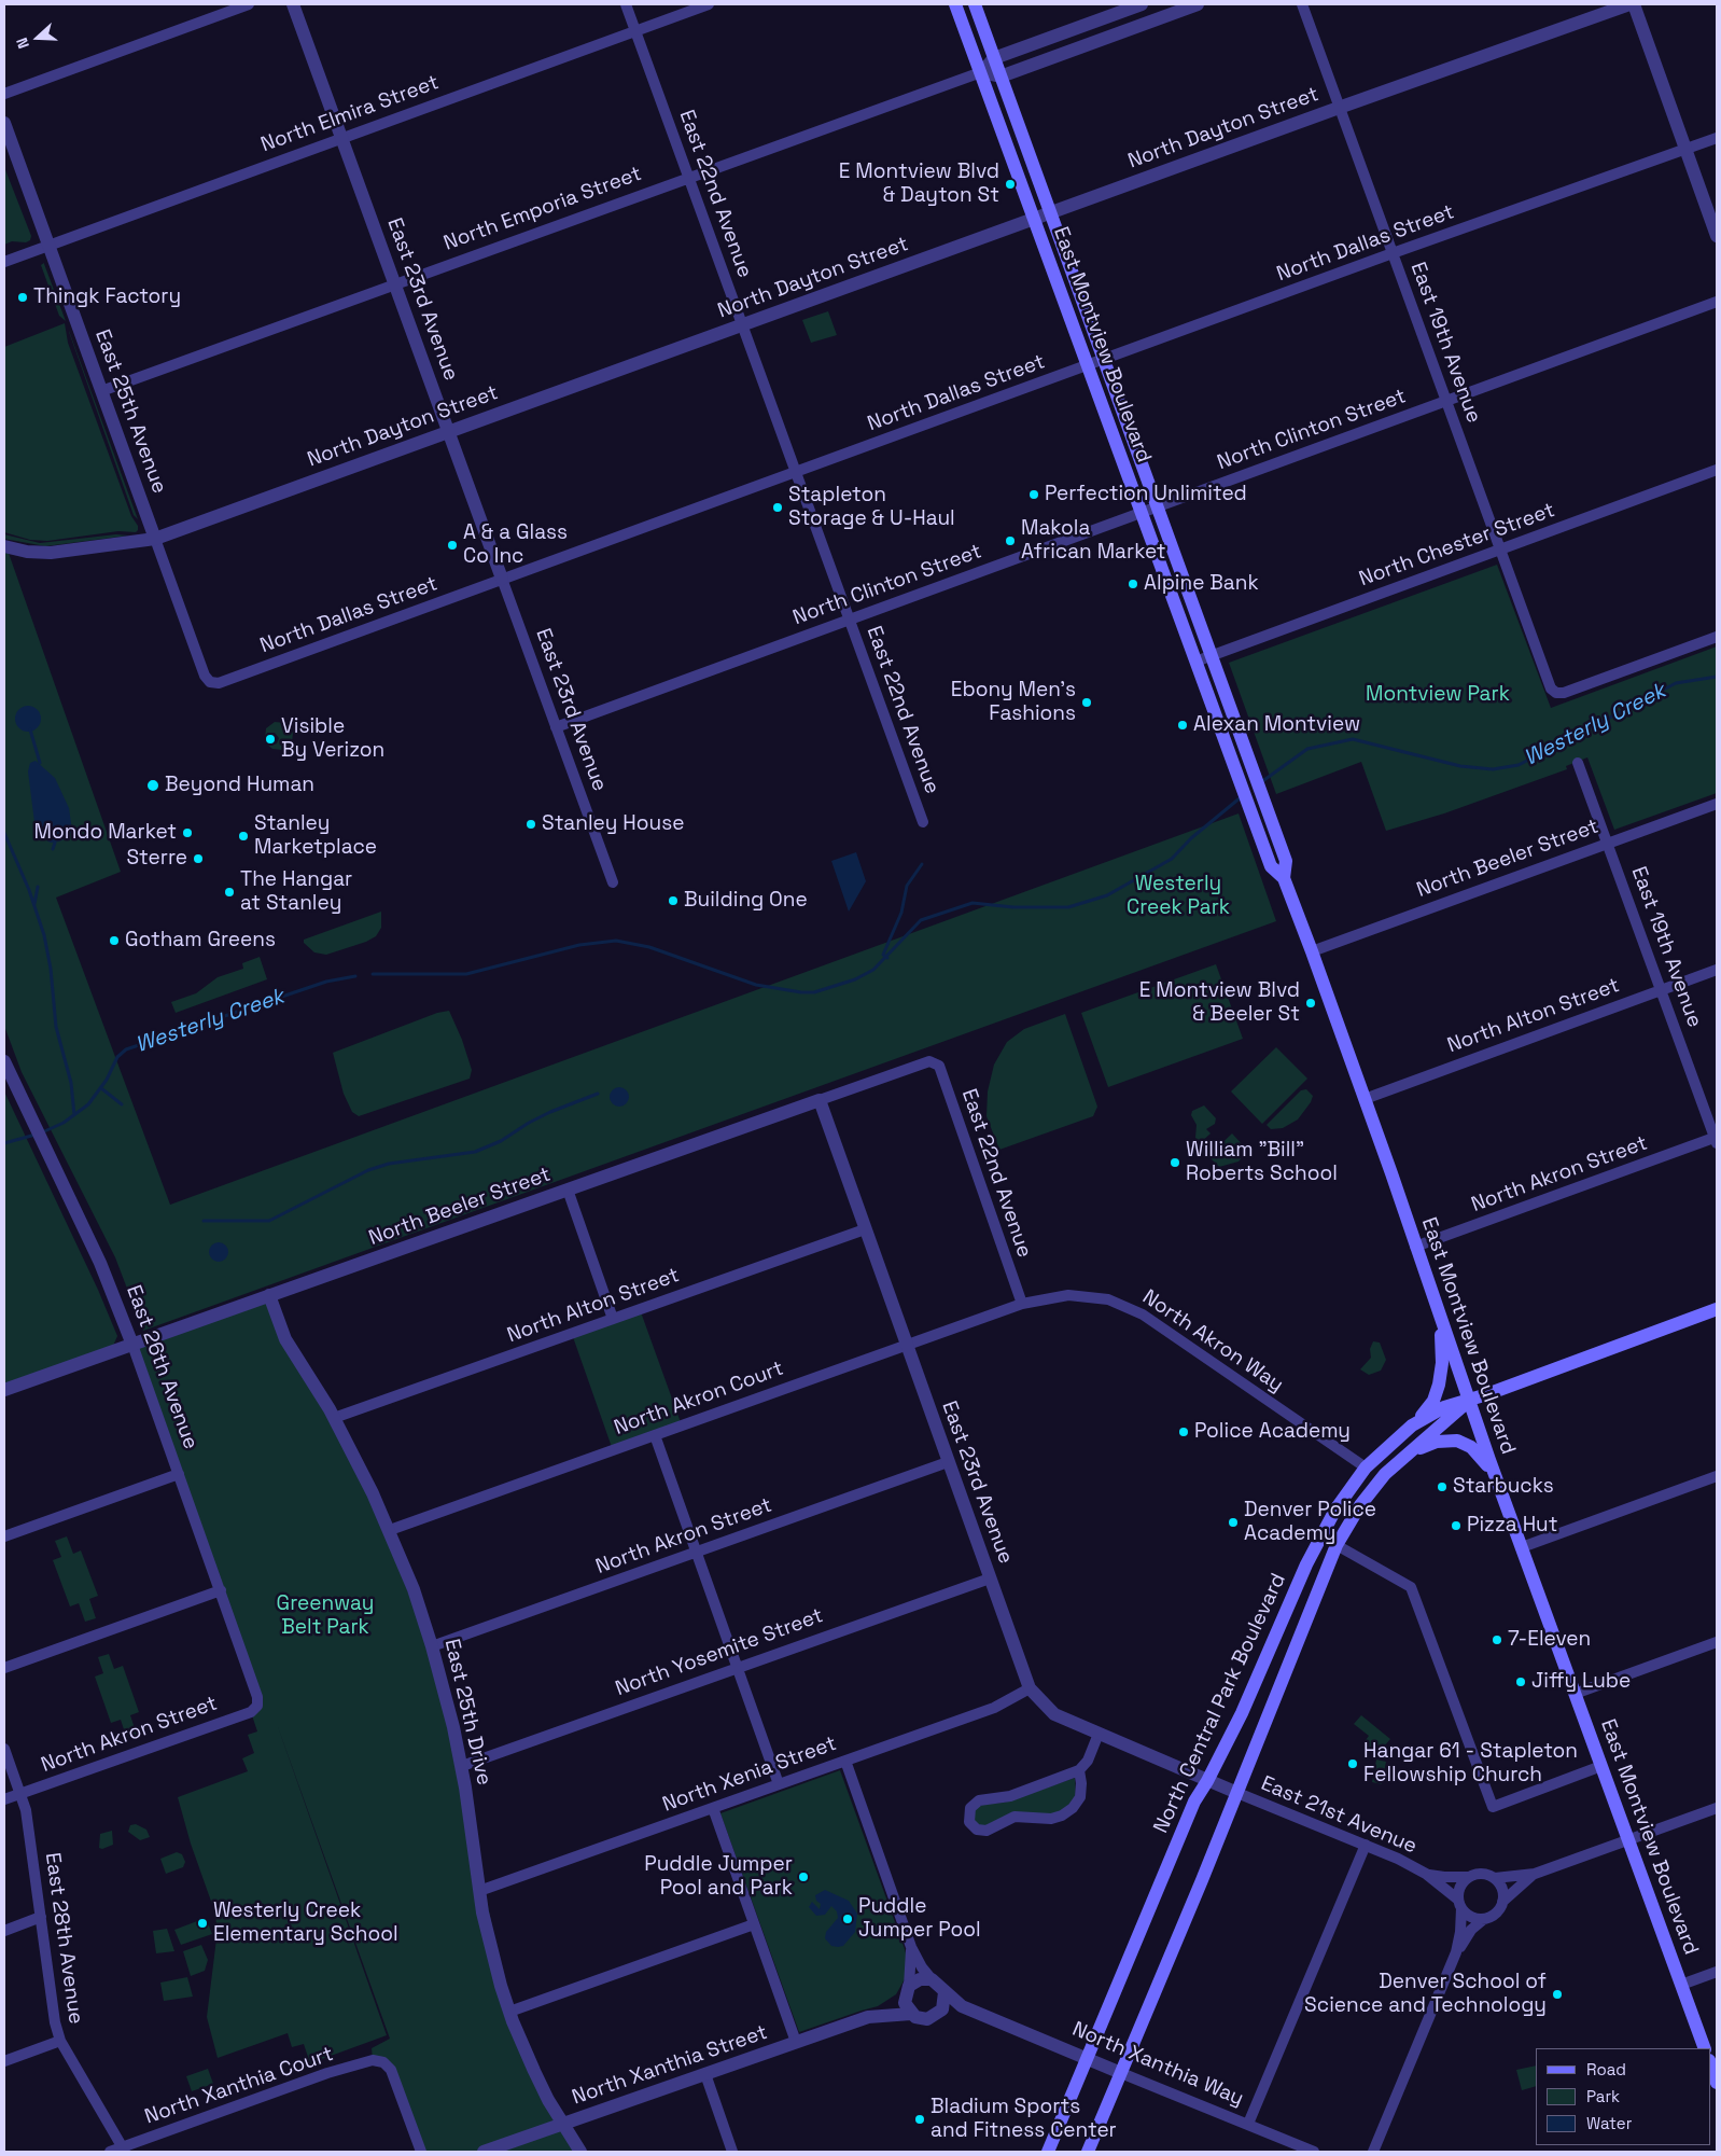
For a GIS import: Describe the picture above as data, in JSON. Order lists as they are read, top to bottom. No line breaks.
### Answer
{"streets":{"main road":["East Montview Boulevard","North Central Park Boulevard"],"street":["North Elmira Street","North Dayton Street","East 22nd Avenue","North Emporia Street","North Dallas Street","East 23rd Avenue","East 19th Avenue","East 25th Avenue","North Clinton Street","North Chester Street","North Beeler Street","North Alton Street","North Akron Street","North Akron Way","East 26th Avenue","North Akron Court","North Yosemite Street","East 25th Drive","North Xenia Street","East 21st Avenue","East 28th Avenue","North Xanthia Way","North Xanthia Street","North Xanthia Court"]},"crossings":[["North Elmira Street","East 22nd Avenue"],["North Elmira Street","East 23rd Avenue"],["North Elmira Street","East 25th Avenue"],["North Dayton Street","East 22nd Avenue"],["North Dayton Street","East 23rd Avenue"],["North Dayton Street","East 19th Avenue"],["North Dayton Street","East Montview Boulevard"],["North Dayton Street","East 25th Avenue"],["East 22nd Avenue","North Emporia Street"],["East 22nd Avenue","North Dallas Street"],["East 22nd Avenue","North Clinton Street"],["East 22nd Avenue","North Beeler Street"],["East 22nd Avenue","North Akron Way"],["East 22nd Avenue","North Akron Court"],["North Emporia Street","East 23rd Avenue"],["North Emporia Street","East Montview Boulevard"],["North Emporia Street","East 25th Avenue"],["North Dallas Street","East 23rd Avenue"],["North Dallas Street","East 19th Avenue"],["North Dallas Street","East Montview Boulevard"],["North Dallas Street","East 25th Avenue"],["East 23rd Avenue","North Clinton Street"],["East 23rd Avenue","North Beeler Street"],["East 23rd Avenue","North Alton Street"],["East 23rd Avenue","North Akron Street"],["East 23rd Avenue","North Akron Court"],["East 23rd Avenue","North Yosemite Street"],["East 23rd Avenue","North Central Park Boulevard"],["East 23rd Avenue","North Xenia Street"],["East 23rd Avenue","East 21st Avenue"],["East 19th Avenue","North Clinton Street"],["East 19th Avenue","North Chester Street"],["East 19th Avenue","North Beeler Street"],["East 19th Avenue","North Alton Street"],["East 19th Avenue","North Akron Street"],["East Montview Boulevard","North Clinton Street"],["East Montview Boulevard","North Chester Street"],["East Montview Boulevard","North Beeler Street"],["East Montview Boulevard","North Alton Street"],["East Montview Boulevard","North Akron Street"],["East Montview Boulevard","North Central Park Boulevard"],["North Beeler Street","East 26th Avenue"],["North Beeler Street","East 25th Drive"],["North Alton Street","East 25th Drive"],["North Akron Street","East 26th Avenue"],["North Akron Street","East 25th Drive"],["North Akron Street","East 28th Avenue"],["North Akron Way","North Akron Court"],["North Akron Way","North Central Park Boulevard"],["North Akron Court","East 25th Drive"],["North Yosemite Street","East 25th Drive"],["North Central Park Boulevard","East 21st Avenue"],["North Central Park Boulevard","North Xanthia Way"],["East 25th Drive","North Xenia Street"],["East 25th Drive","North Xanthia Street"],["East 28th Avenue","North Xanthia Court"],["North Xanthia Way","North Xanthia Street"]],"water":["Westerly Creek"],"parks":["Montview Park","Westerly Creek Park","Greenway Belt Park"],"places":["E Montview Blvd & Dayton St","Thingk Factory","Perfection Unlimited","Stapleton Storage & U-Haul","Makola African Market","A & a Glass Co Inc","Alpine Bank","Ebony Men's Fashions","Alexan Montview","Visible By Verizon","Beyond Human","Stanley House","Mondo Market","Stanley Marketplace","Sterre","The Hangar at Stanley","Building One","Gotham Greens","E Montview Blvd & Beeler St","William \"Bill\" Roberts School","Police Academy","Starbucks","Denver Police Academy","Pizza Hut","7-Eleven","Jiffy Lube","Hangar 61 - Stapleton Fellowship Church","Puddle Jumper Pool and Park","Puddle Jumper Pool","Westerly Creek Elementary School","Denver School of Science and Technology","Bladium Sports and Fitness Center"],"legend":["Road","Park","Water"],"north":"left"}
